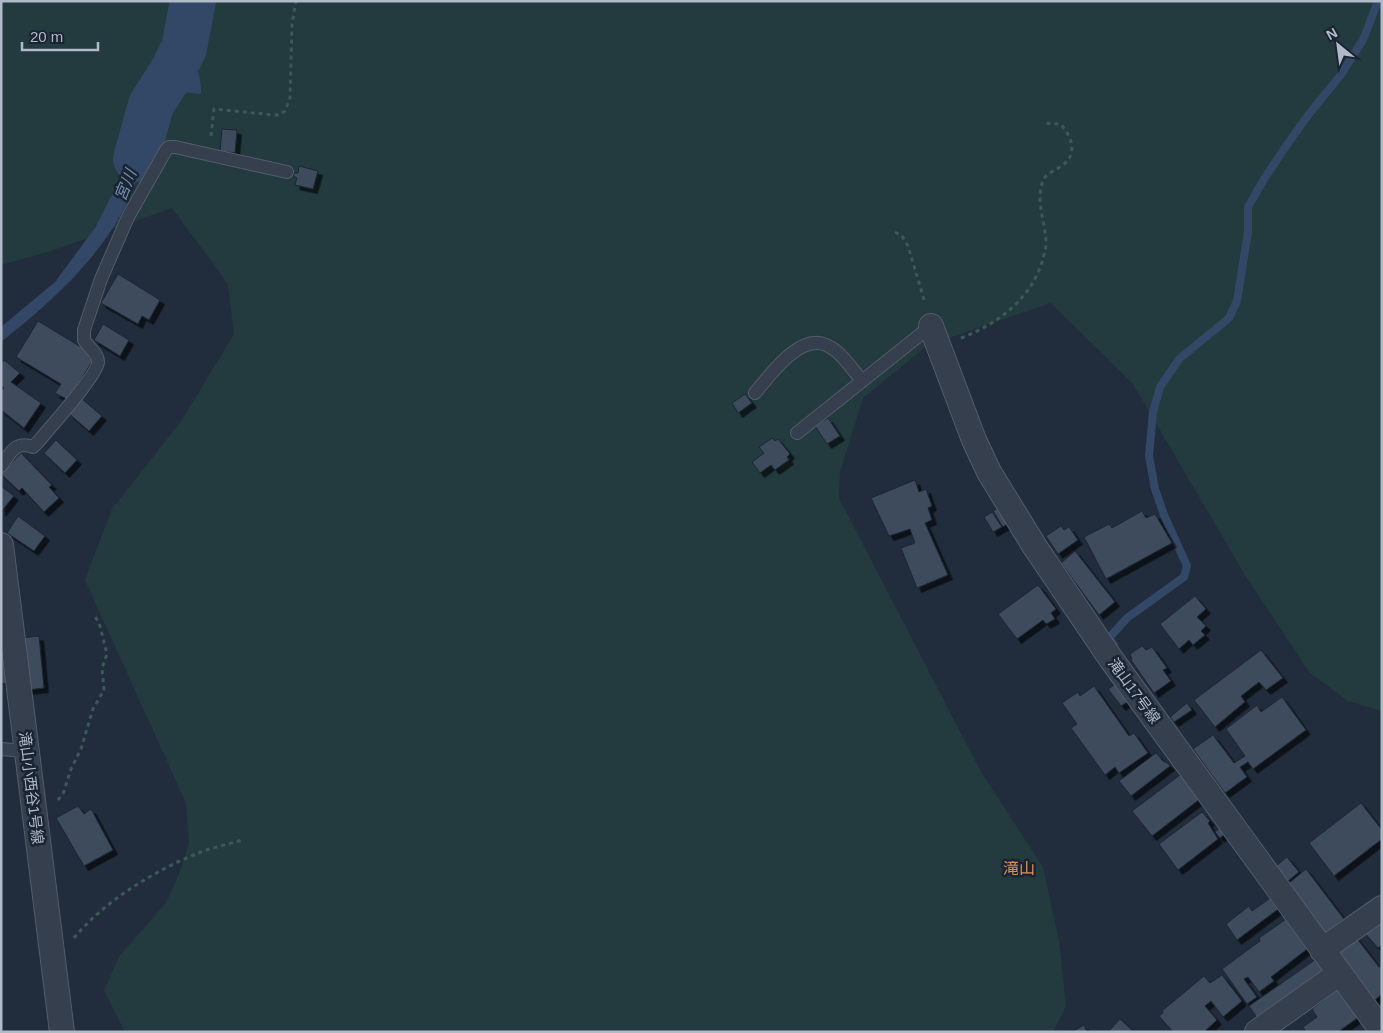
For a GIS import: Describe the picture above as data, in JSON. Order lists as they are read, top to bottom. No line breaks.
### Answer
{"streets":{"street":["滝山17号線","滝山小西谷1号線"]},"districts":["滝山"],"water":["宮川"],"scale_bar":"20 m","north":"top left"}
